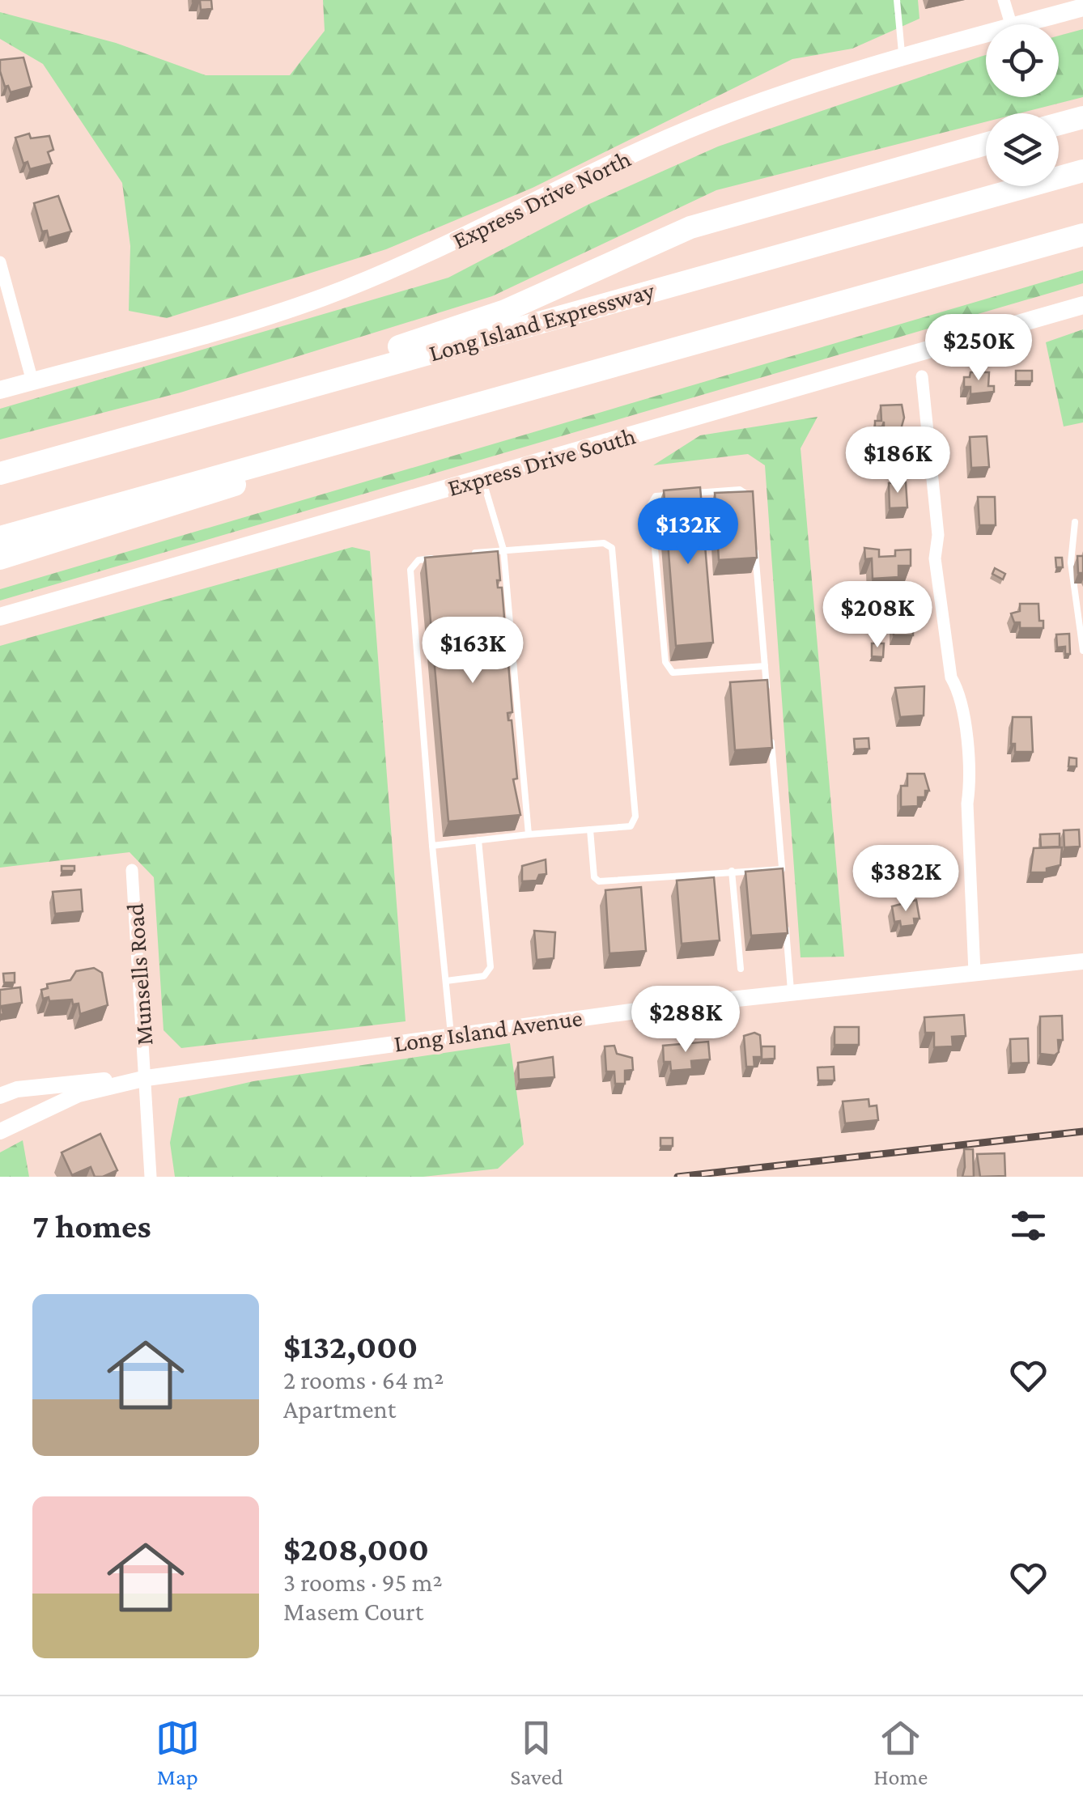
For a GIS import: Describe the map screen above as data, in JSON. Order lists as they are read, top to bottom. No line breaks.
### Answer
{"streets":{"highway":["Long Island Expressway"],"main road":["Express Drive North","Express Drive South"],"street":["Munsells Road","Long Island Avenue"]},"crossings":[["Munsells Road","Long Island Avenue"]],"page":{"price":["$250K","$186K","$132K","$208K","$163K","$382K","$288K"],"heading":"7 homes","list":[{"name":"$132,000","note":"2 rooms · 64 m² · Apartment"},{"name":"$208,000","note":"3 rooms · 95 m² · Masem Court"}],"tabs":["Map","Saved","Home"]}}
